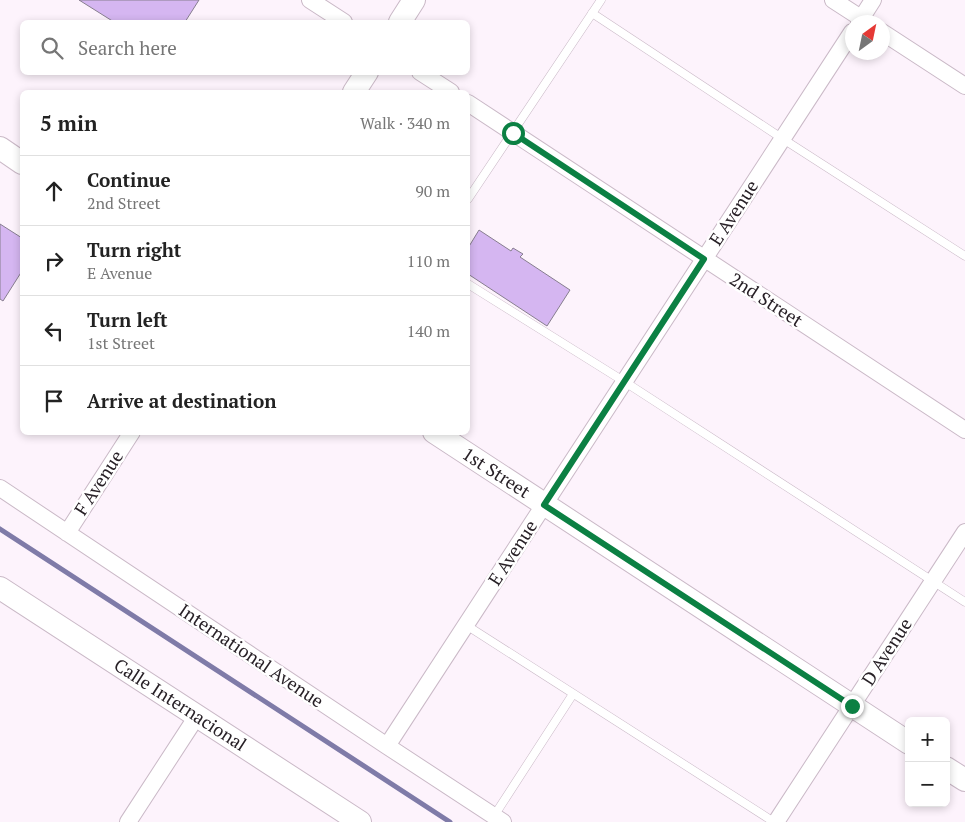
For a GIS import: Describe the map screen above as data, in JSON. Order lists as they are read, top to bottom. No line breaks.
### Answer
{"streets":{"street":["E Avenue","2nd Street","1st Street","F Avenue","D Avenue","International Avenue","Calle Internacional"]},"crossings":[["E Avenue","2nd Street"],["E Avenue","1st Street"],["E Avenue","International Avenue"],["1st Street","D Avenue"],["F Avenue","International Avenue"]],"north":"top right","page":{"search":"Search here","heading":["5 min","Walk · 340 m"],"list":[["Continue","2nd Street","90 m"],["Turn right","E Avenue","110 m"],["Turn left","1st Street","140 m"],"Arrive at destination"],"map_buttons":["+","−"]}}
